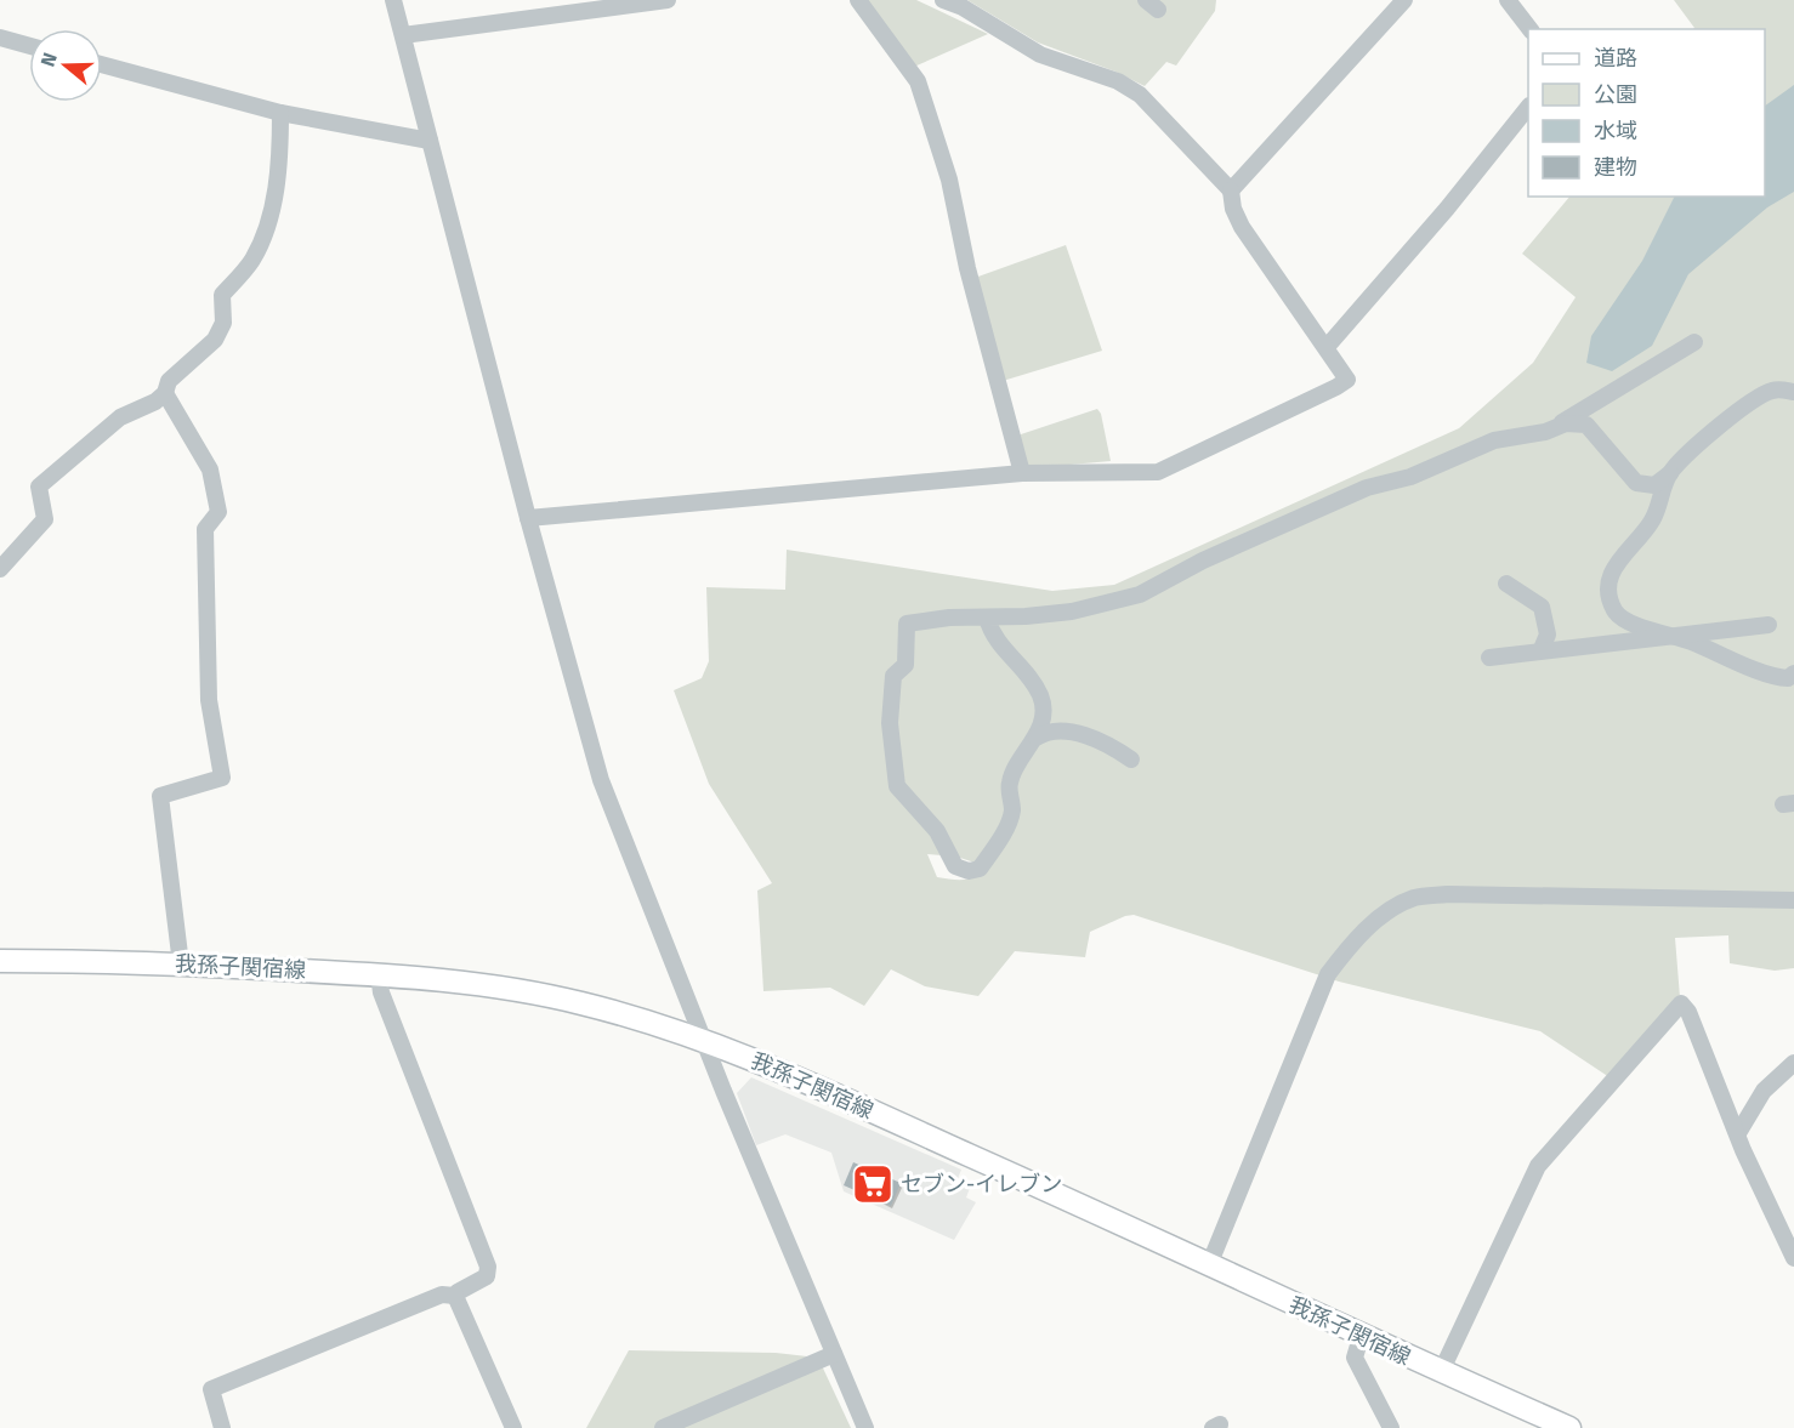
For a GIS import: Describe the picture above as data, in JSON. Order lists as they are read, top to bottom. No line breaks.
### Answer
{"streets":{"main road":["我孫子関宿線"]},"places":{"supermarket":["セブン-イレブン"]},"legend":["道路","公園","水域","建物"],"north":"left"}
